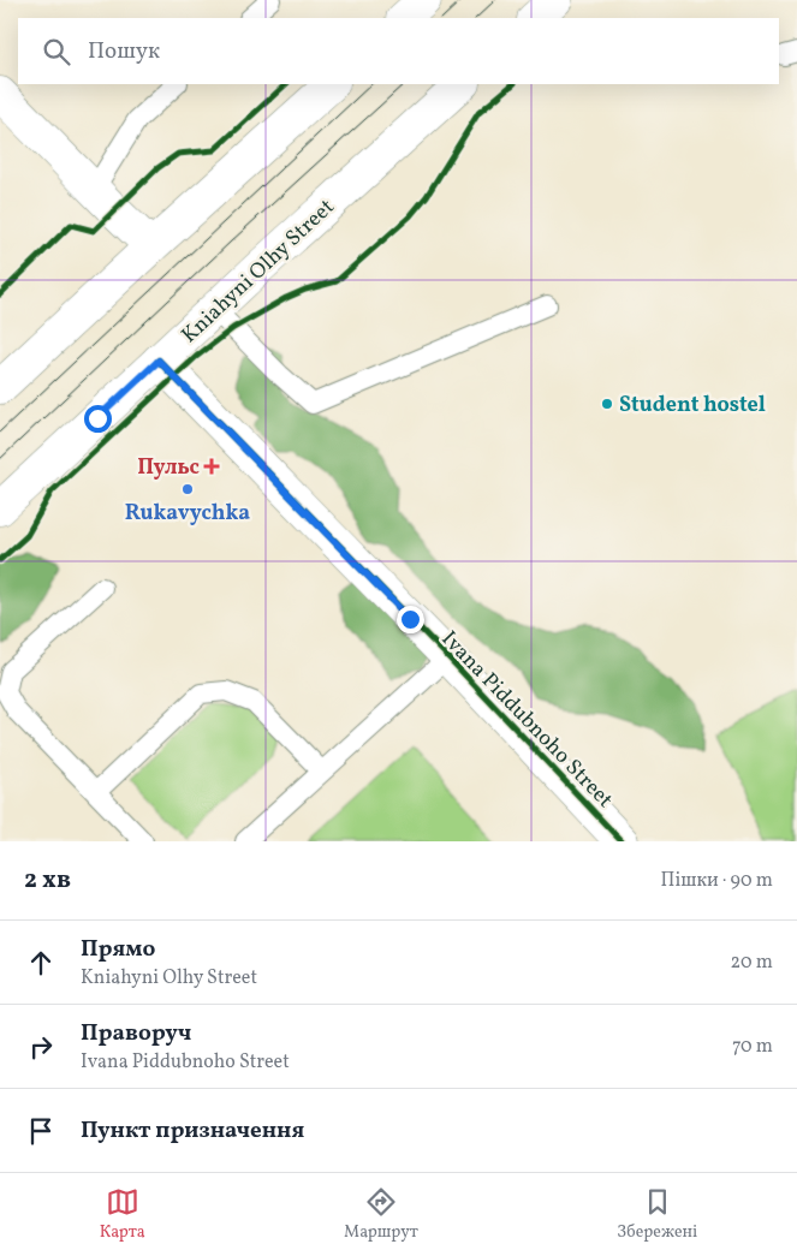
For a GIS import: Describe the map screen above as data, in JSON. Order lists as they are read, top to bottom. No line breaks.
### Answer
{"streets":{"main road":["Kniahyni Olhy Street","Ivana Piddubnoho Street"]},"crossings":[["Kniahyni Olhy Street","Ivana Piddubnoho Street"]],"places":{"other":["Student hostel","Rukavychka"],"health":["Пульс"]},"page":{"search":"Пошук","heading":["2 хв","Пішки · 90 m"],"list":[["Прямо","Kniahyni Olhy Street","20 m"],["Праворуч","Ivana Piddubnoho Street","70 m"],"Пункт призначення"],"nav":["Карта","Маршрут","Збережені"]}}
